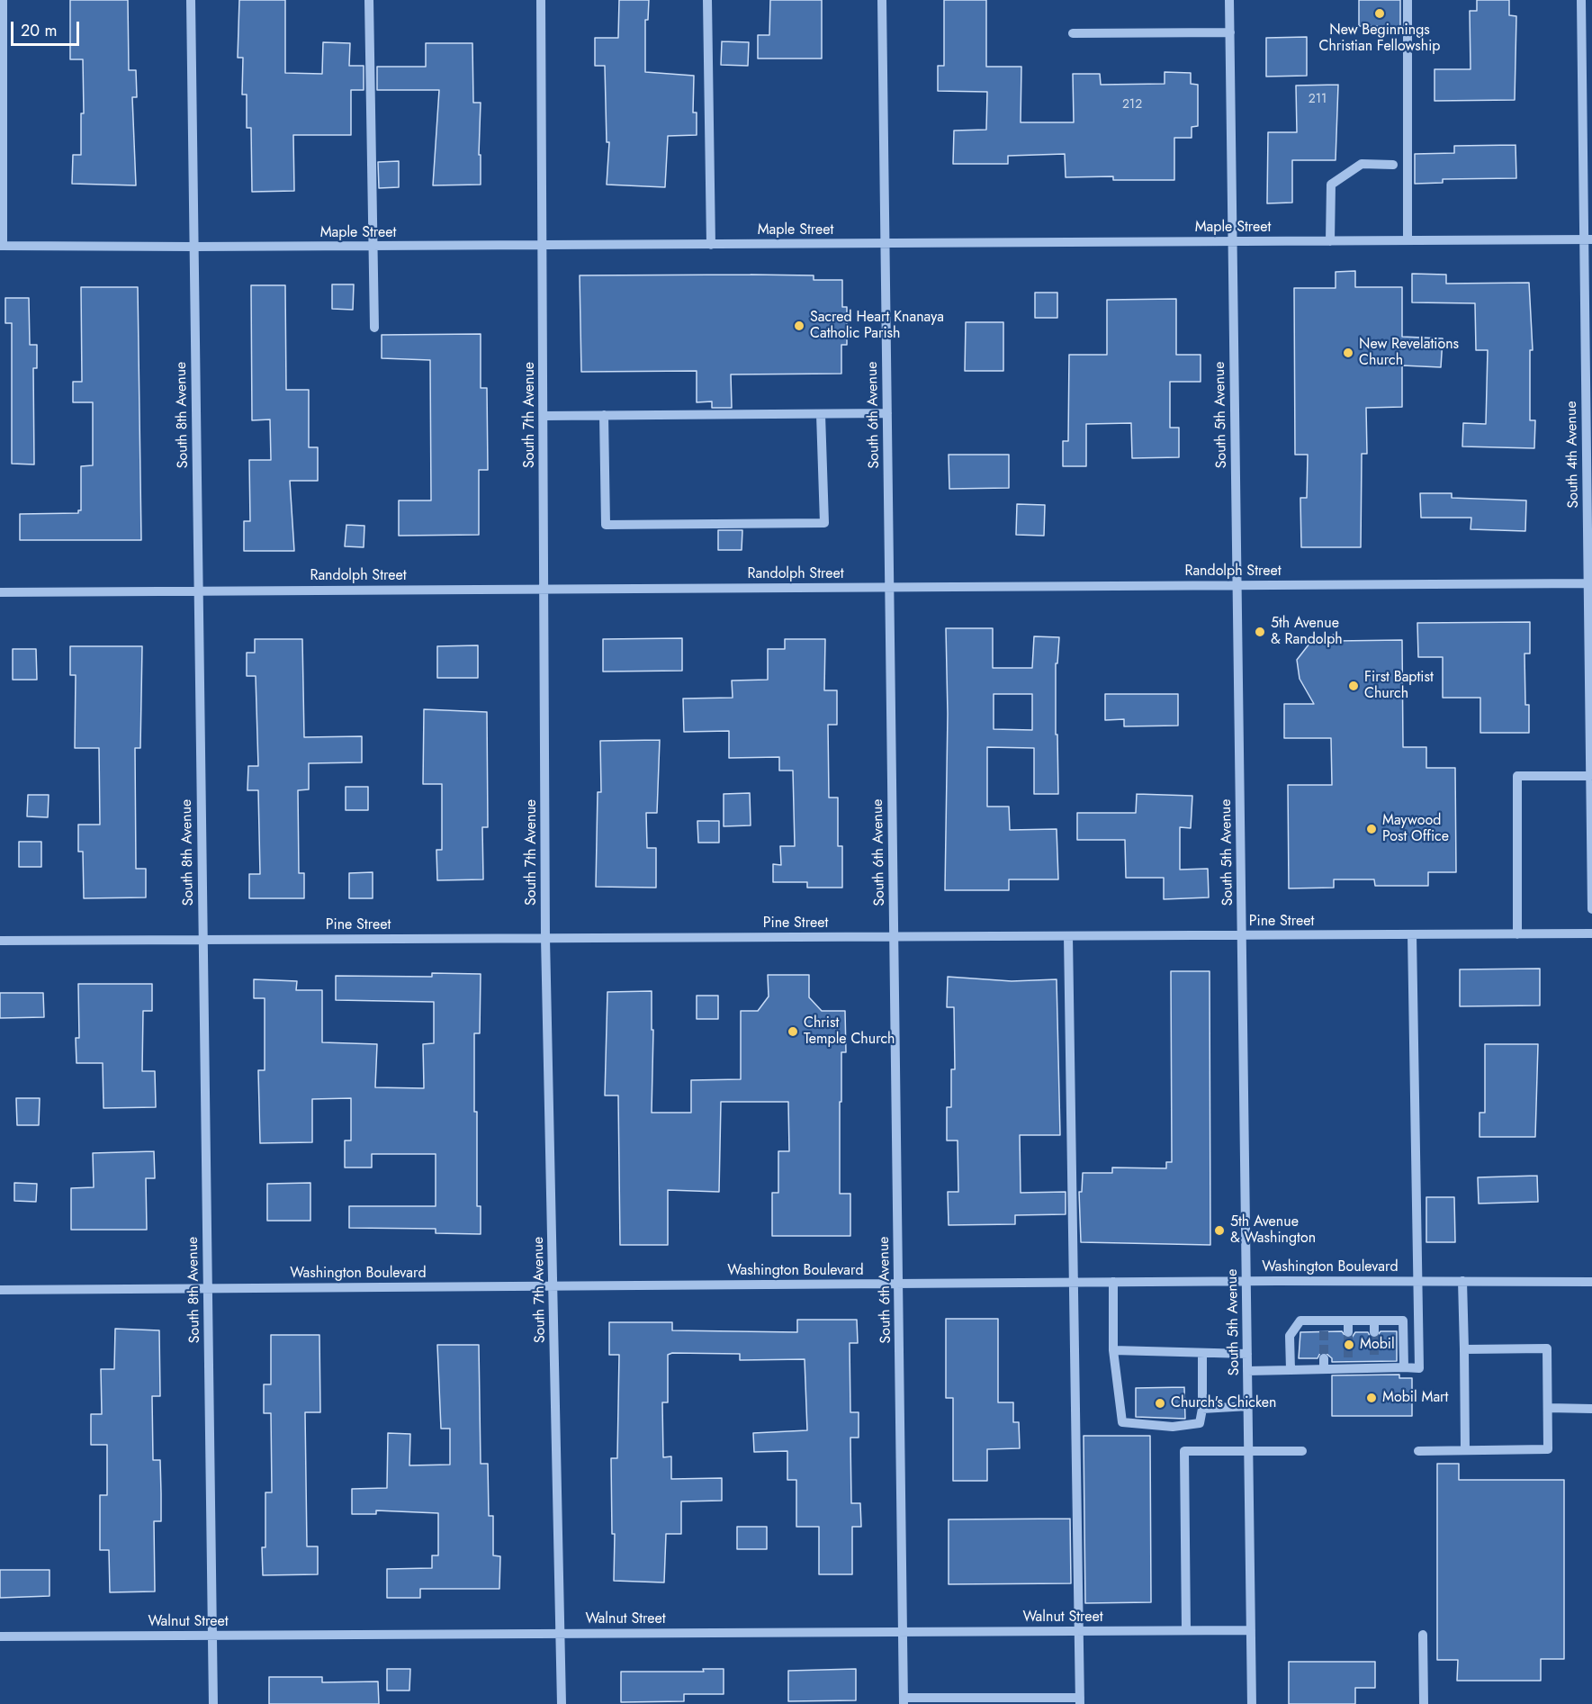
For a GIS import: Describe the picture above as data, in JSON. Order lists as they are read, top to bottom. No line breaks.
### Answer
{"streets":{"street":["Maple Street","South 8th Avenue","South 7th Avenue","South 6th Avenue","South 5th Avenue","South 4th Avenue","Randolph Street","Pine Street","Washington Boulevard","Walnut Street"]},"crossings":[["Maple Street","South 8th Avenue"],["Maple Street","South 7th Avenue"],["Maple Street","South 6th Avenue"],["Maple Street","South 5th Avenue"],["Maple Street","South 4th Avenue"],["South 8th Avenue","Randolph Street"],["South 8th Avenue","Pine Street"],["South 8th Avenue","Washington Boulevard"],["South 8th Avenue","Walnut Street"],["South 7th Avenue","Randolph Street"],["South 7th Avenue","Pine Street"],["South 7th Avenue","Washington Boulevard"],["South 7th Avenue","Walnut Street"],["South 6th Avenue","Randolph Street"],["South 6th Avenue","Pine Street"],["South 6th Avenue","Washington Boulevard"],["South 6th Avenue","Walnut Street"],["South 5th Avenue","Randolph Street"],["South 5th Avenue","Pine Street"],["South 5th Avenue","Washington Boulevard"],["South 5th Avenue","Walnut Street"],["South 4th Avenue","Randolph Street"]],"places":["New Beginnings Christian Fellowship","Sacred Heart Knanaya Catholic Parish","New Revelations Church","5th Avenue & Randolph","First Baptist Church","Maywood Post Office","Christ Temple Church","5th Avenue & Washington","Mobil","Mobil Mart","Church's Chicken"],"house_numbers":["211","212"],"scale_bar":"20 m"}
